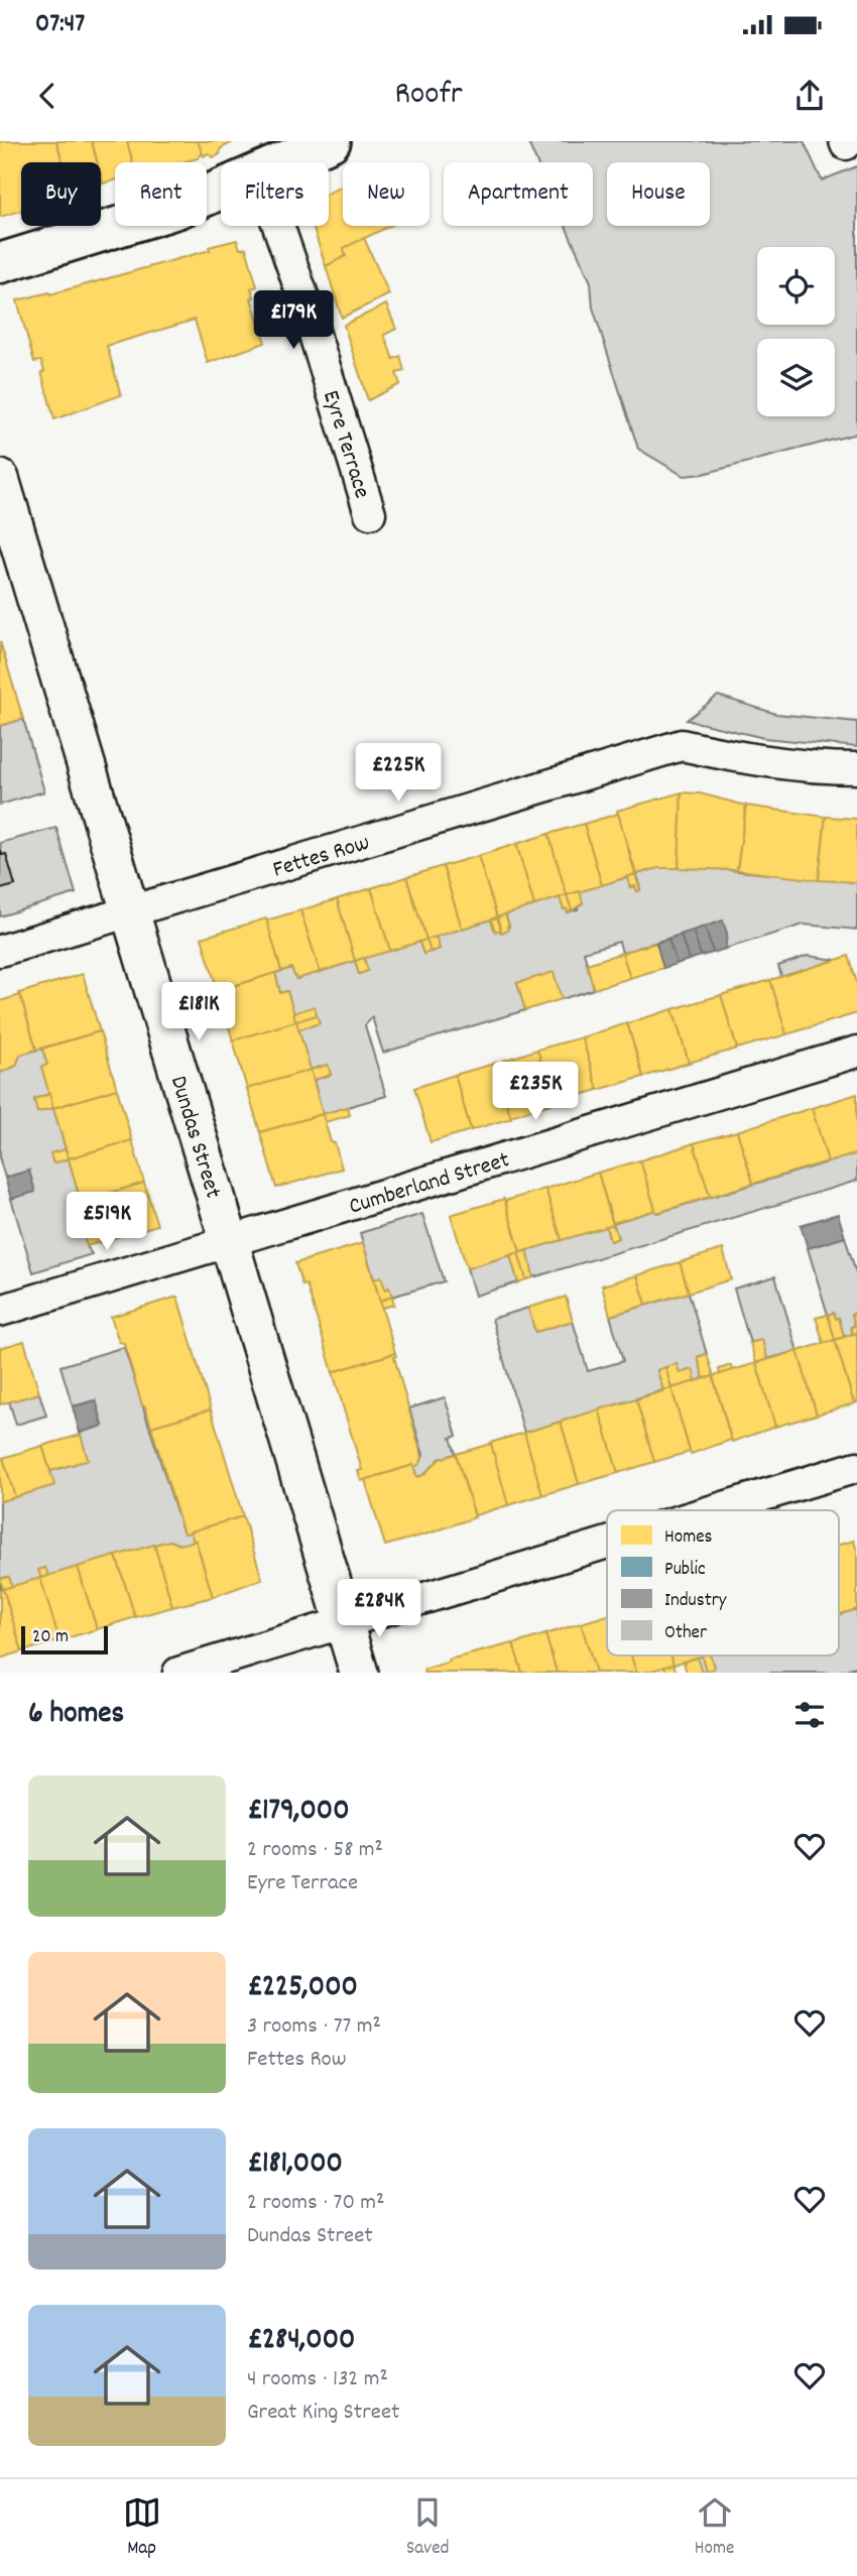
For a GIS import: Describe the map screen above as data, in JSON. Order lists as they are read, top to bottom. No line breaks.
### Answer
{"streets":{"street":["Eyre Terrace","Fettes Row","Dundas Street","Cumberland Street"]},"crossings":[["Fettes Row","Dundas Street"],["Dundas Street","Cumberland Street"]],"legend":["Homes","Public","Industry","Other"],"scale_bar":"20 m","page":{"status":"07:47","header":"Roofr","chip":["Buy","Rent","Filters","New","Apartment","House"],"price":["£179K","£225K","£181K","£235K","£519K","£284K"],"scale":"20 m","heading":"6 homes","list":[{"name":"£179,000","note":"2 rooms · 58 m² · Eyre Terrace"},{"name":"£225,000","note":"3 rooms · 77 m² · Fettes Row"},{"name":"£181,000","note":"2 rooms · 70 m² · Dundas Street"},{"name":"£284,000","note":"4 rooms · 132 m² · Great King Street"}],"tabs":["Map","Saved","Home"]}}
